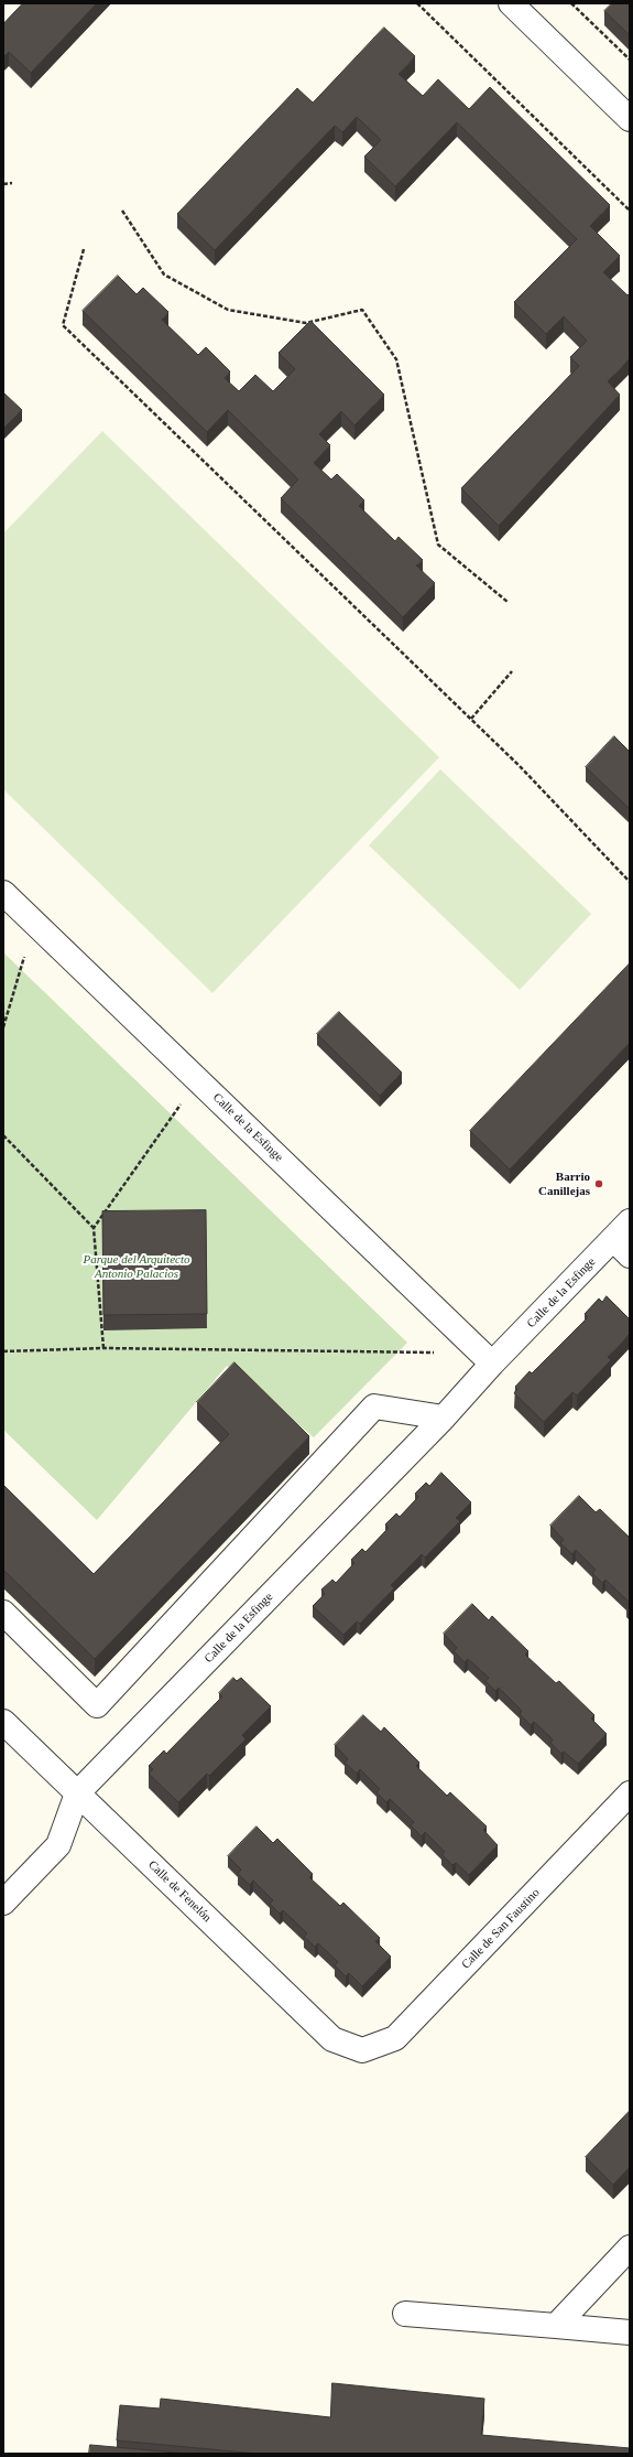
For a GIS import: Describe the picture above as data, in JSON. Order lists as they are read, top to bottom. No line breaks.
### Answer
{"streets":{"street":["Calle de la Esfinge","Calle de Fenelón","Calle de San Faustino"]},"crossings":[["Calle de la Esfinge","Calle de Fenelón"],["Calle de Fenelón","Calle de San Faustino"]],"parks":["Parque del Arquitecto Antonio Palacios"],"places":["Barrio Canillejas"]}
